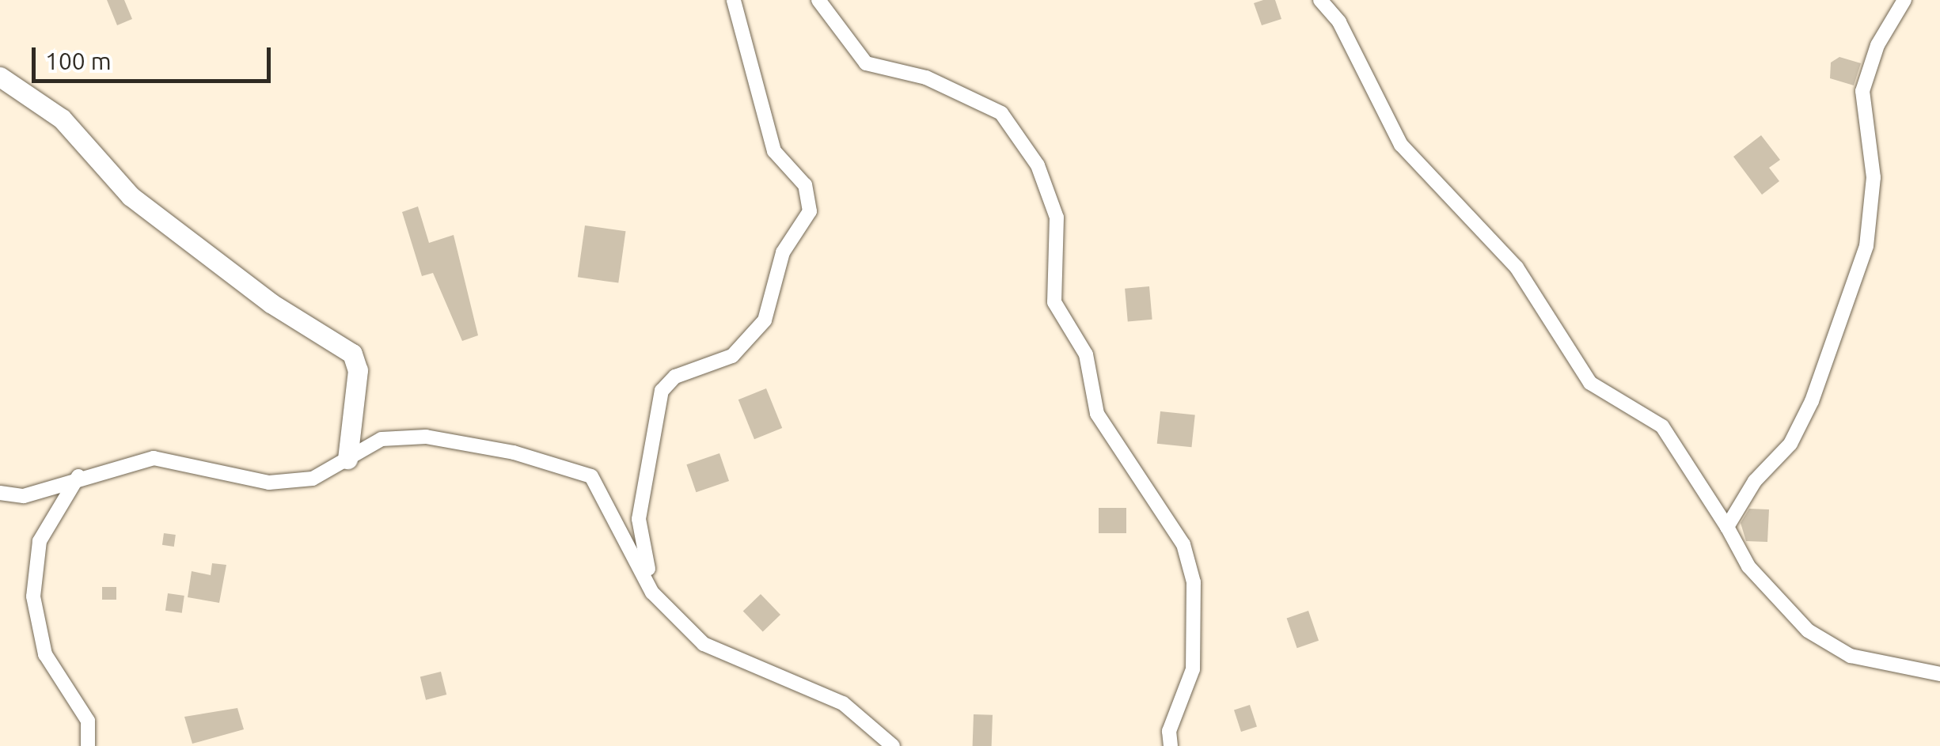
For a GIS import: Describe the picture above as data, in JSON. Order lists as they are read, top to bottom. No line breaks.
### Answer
{"scale_bar":"100 m"}
